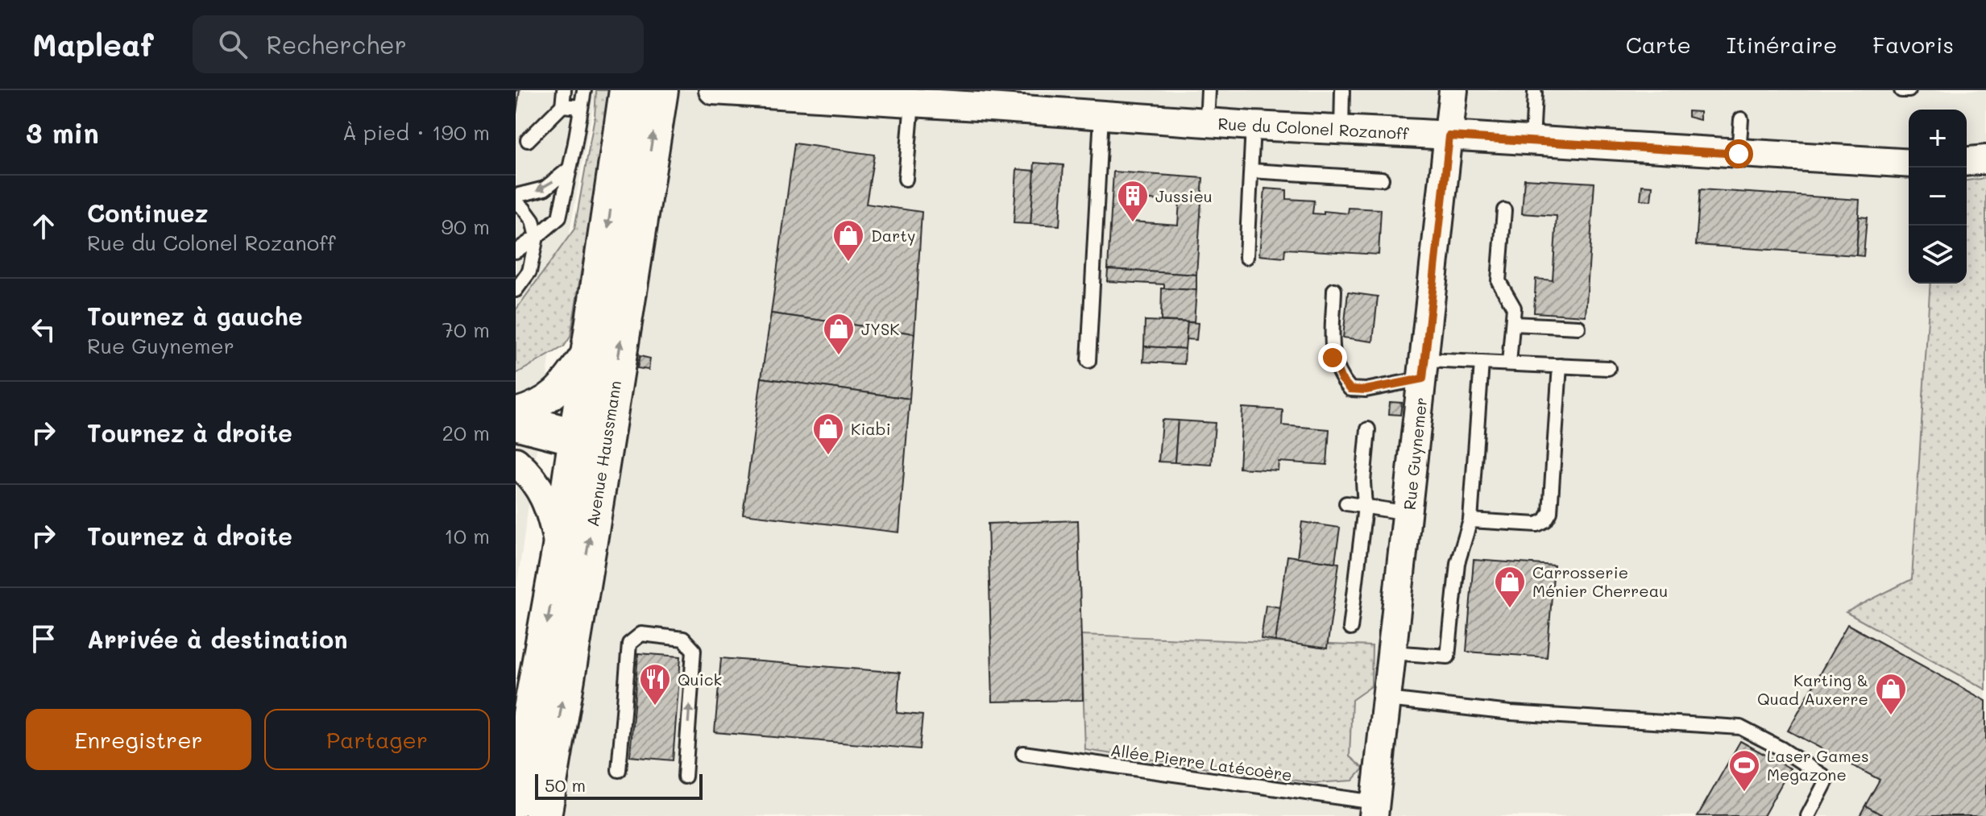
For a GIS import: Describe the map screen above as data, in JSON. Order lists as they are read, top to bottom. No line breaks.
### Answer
{"streets":{"street":["Rue du Colonel Rozanoff","Avenue Haussmann","Rue Guynemer"],"lane":["Allée Pierre Latécoère"]},"crossings":[["Rue du Colonel Rozanoff","Rue Guynemer"],["Rue Guynemer","Allée Pierre Latécoère"]],"places":{"building":["Jussieu"],"shop":["Darty","JYSK","Kiabi","Carrosserie Ménier Cherreau","Karting & Quad Auxerre"],"restaurant":["Quick"],"sports":["Laser Games Megazone"]},"scale_bar":"50 m","page":{"header":"Mapleaf","search":"Rechercher","nav":["Carte","Itinéraire","Favoris"],"heading":["3 min","À pied · 190 m"],"map_buttons":["+","−"],"list":[["Continuez","Rue du Colonel Rozanoff","90 m"],["Tournez à gauche","Rue Guynemer","70 m"],["Tournez à droite","20 m"],["Tournez à droite","10 m"],"Arrivée à destination"],"buttons":["Enregistrer","Partager"],"scale":"50 m"}}
